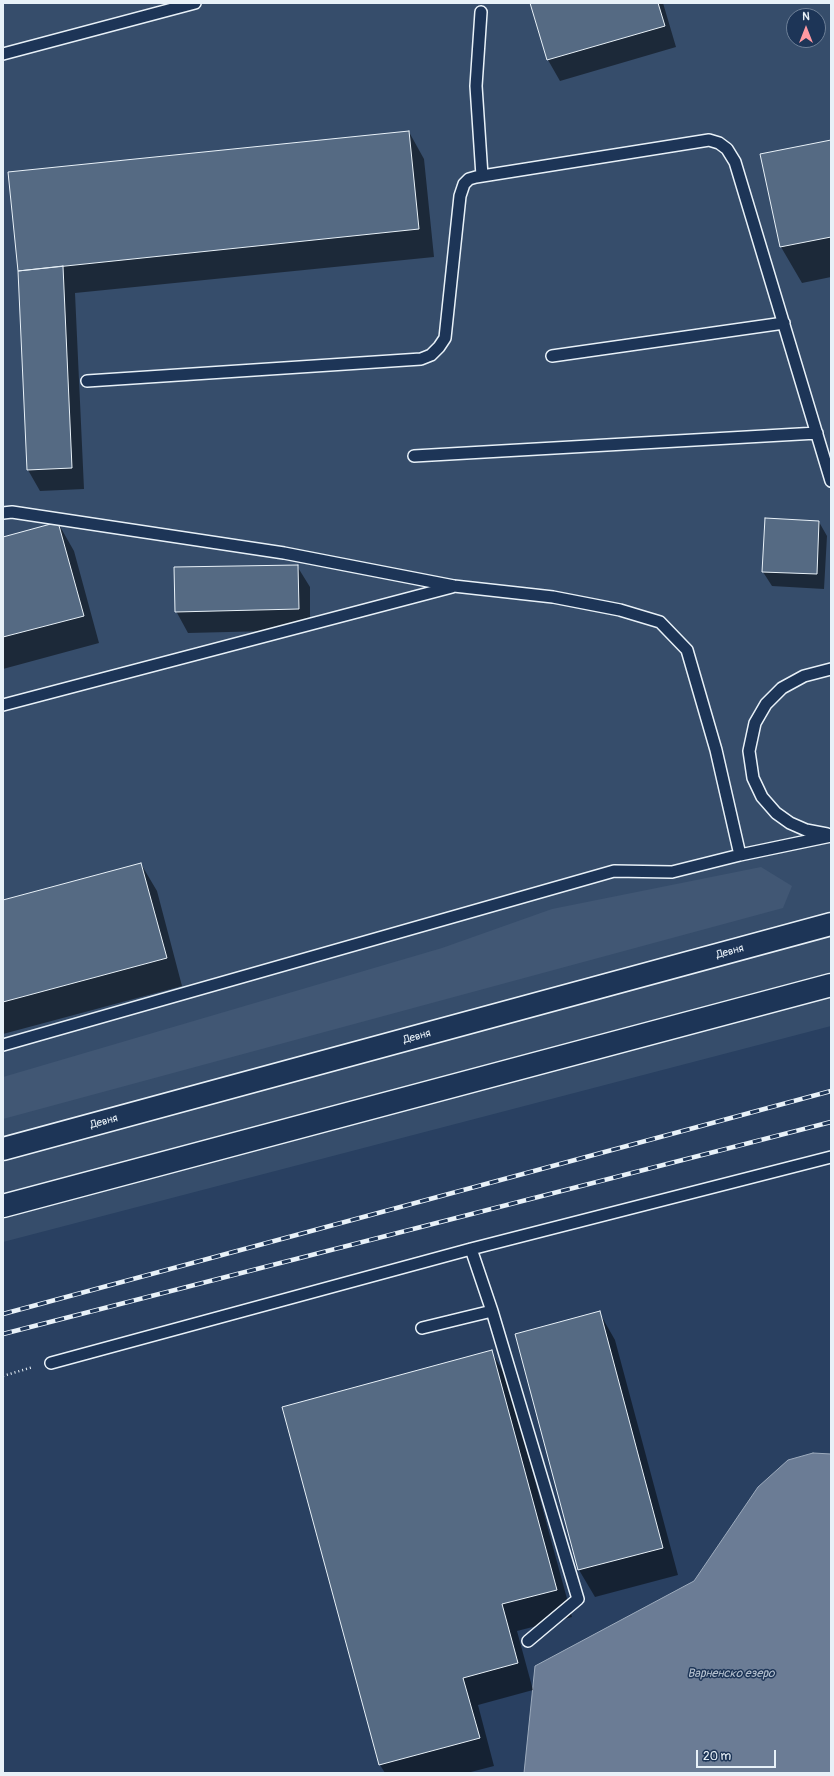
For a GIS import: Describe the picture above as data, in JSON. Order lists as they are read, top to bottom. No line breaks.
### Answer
{"streets":{"main road":["Девня"]},"water":["Варненско езеро"],"scale_bar":"20 m","north":"top"}
